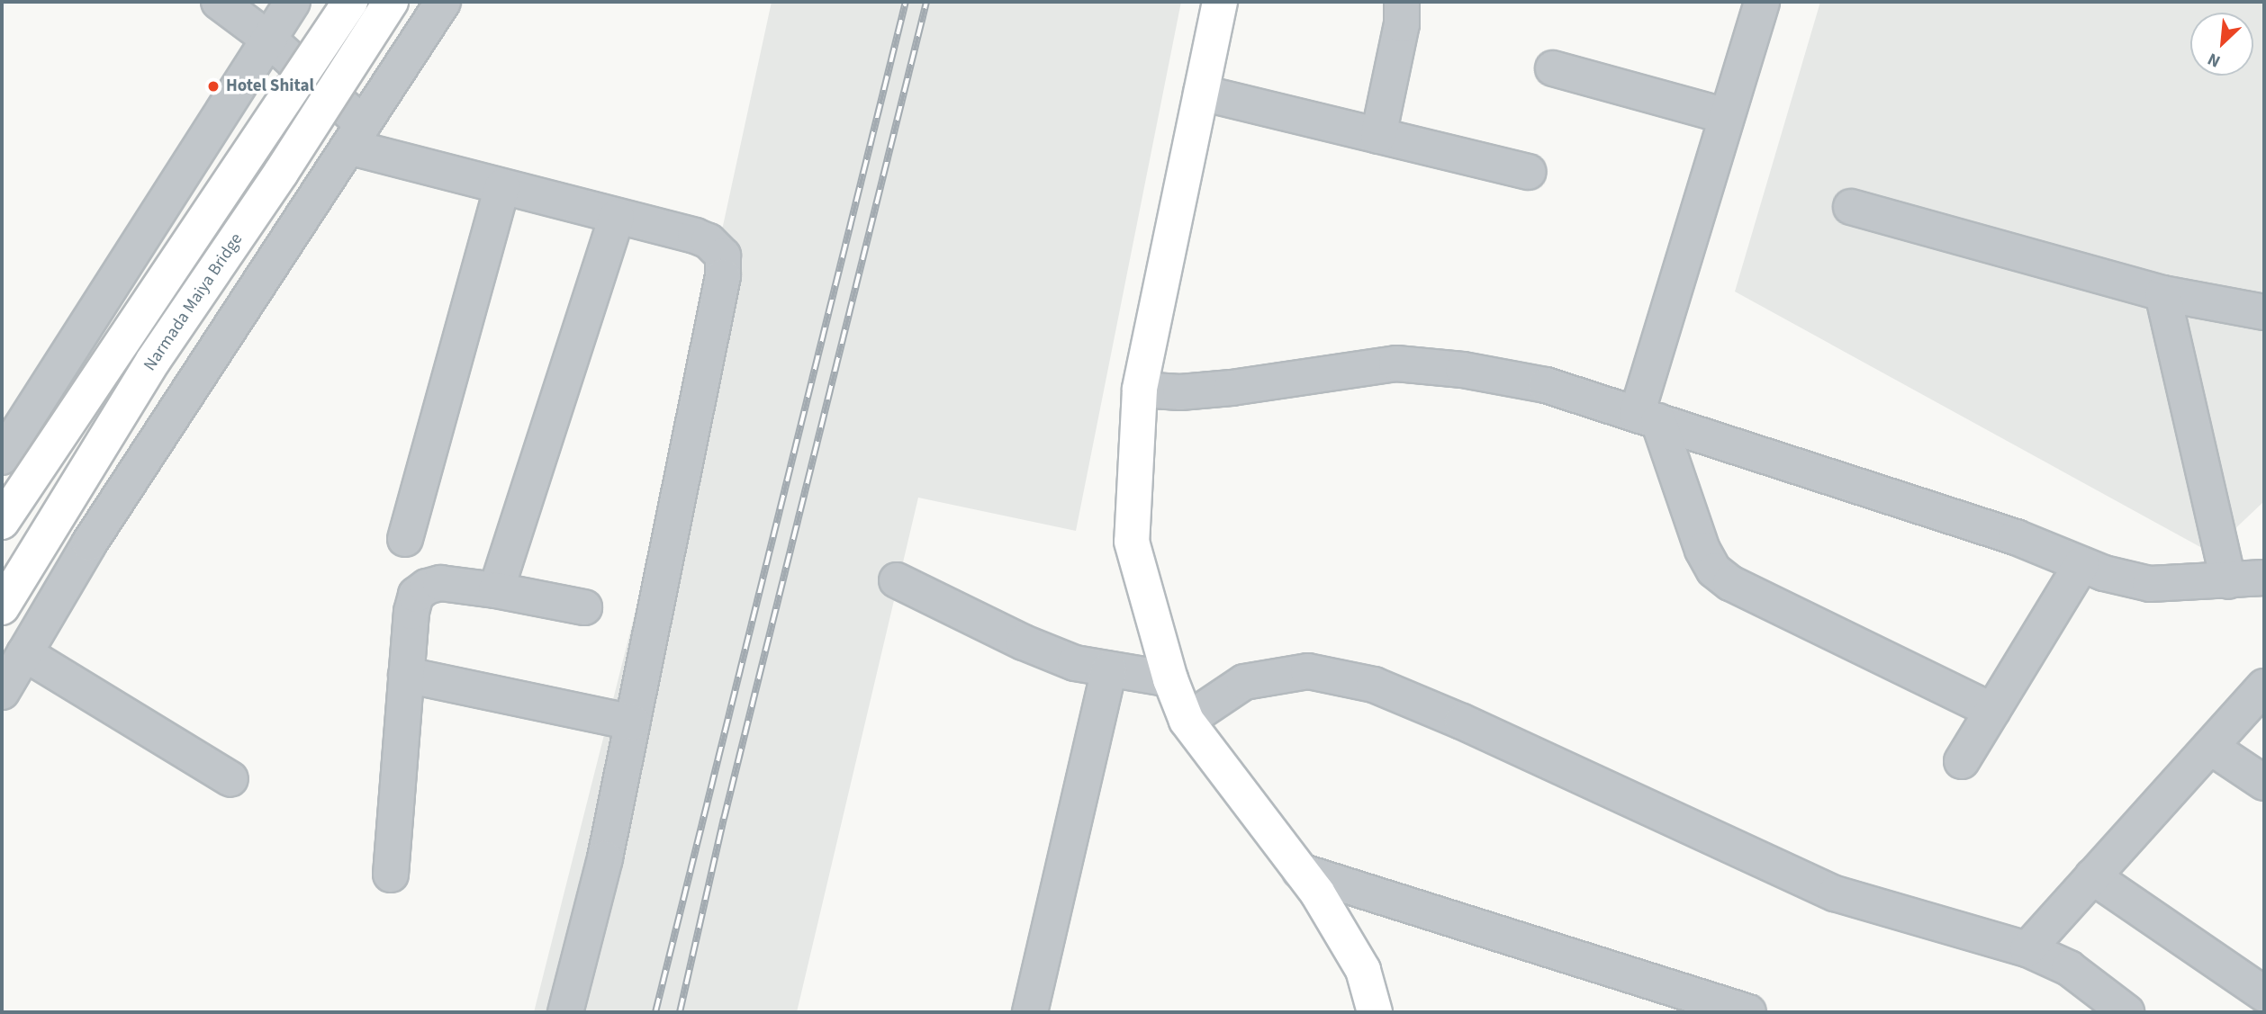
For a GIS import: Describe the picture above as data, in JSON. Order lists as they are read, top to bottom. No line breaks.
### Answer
{"streets":{"main road":["Narmada Maiya Bridge"]},"places":["Hotel Shital"],"north":"bottom left"}
